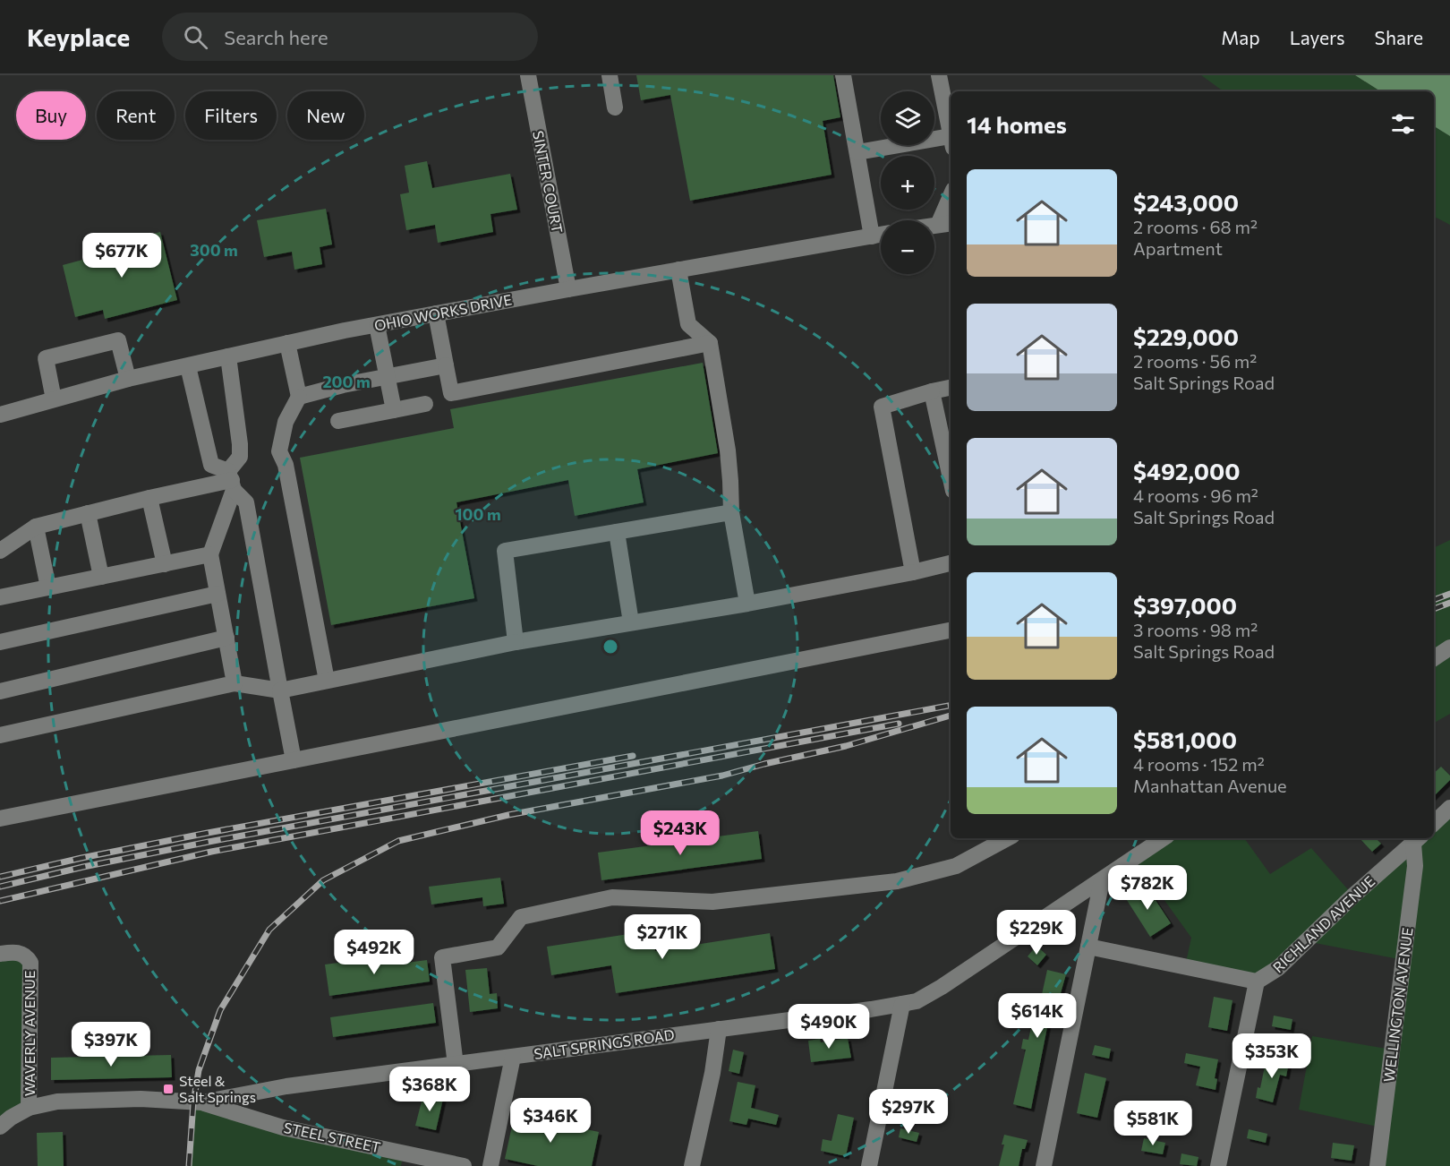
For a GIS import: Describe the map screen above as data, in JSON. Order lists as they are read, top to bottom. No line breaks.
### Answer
{"streets":{"street":["SINTER COURT","OHIO WORKS DRIVE","RICHLAND AVENUE","WELLINGTON AVENUE","WAVERLY AVENUE","SALT SPRINGS ROAD","STEEL STREET"]},"crossings":[["SINTER COURT","OHIO WORKS DRIVE"],["RICHLAND AVENUE","WELLINGTON AVENUE"],["WAVERLY AVENUE","SALT SPRINGS ROAD"],["SALT SPRINGS ROAD","STEEL STREET"]],"places":{"transit":["Steel & Salt Springs"]},"page":{"header":"Keyplace","search":"Search here","nav":["Map","Layers","Share"],"map_buttons":["+","−"],"chip":["Buy","Rent","Filters","New"],"heading":"14 homes","list":[{"name":"$243,000","note":"2 rooms · 68 m² · Apartment"},{"name":"$229,000","note":"2 rooms · 56 m² · Salt Springs Road"},{"name":"$492,000","note":"4 rooms · 96 m² · Salt Springs Road"},{"name":"$397,000","note":"3 rooms · 98 m² · Salt Springs Road"},{"name":"$581,000","note":"4 rooms · 152 m² · Manhattan Avenue"}],"price":["$677K","$243K","$782K","$229K","$271K","$492K","$614K","$490K","$397K","$353K","$368K","$297K","$346K","$581K"]},"rings":["300 m","200 m","100 m"]}
